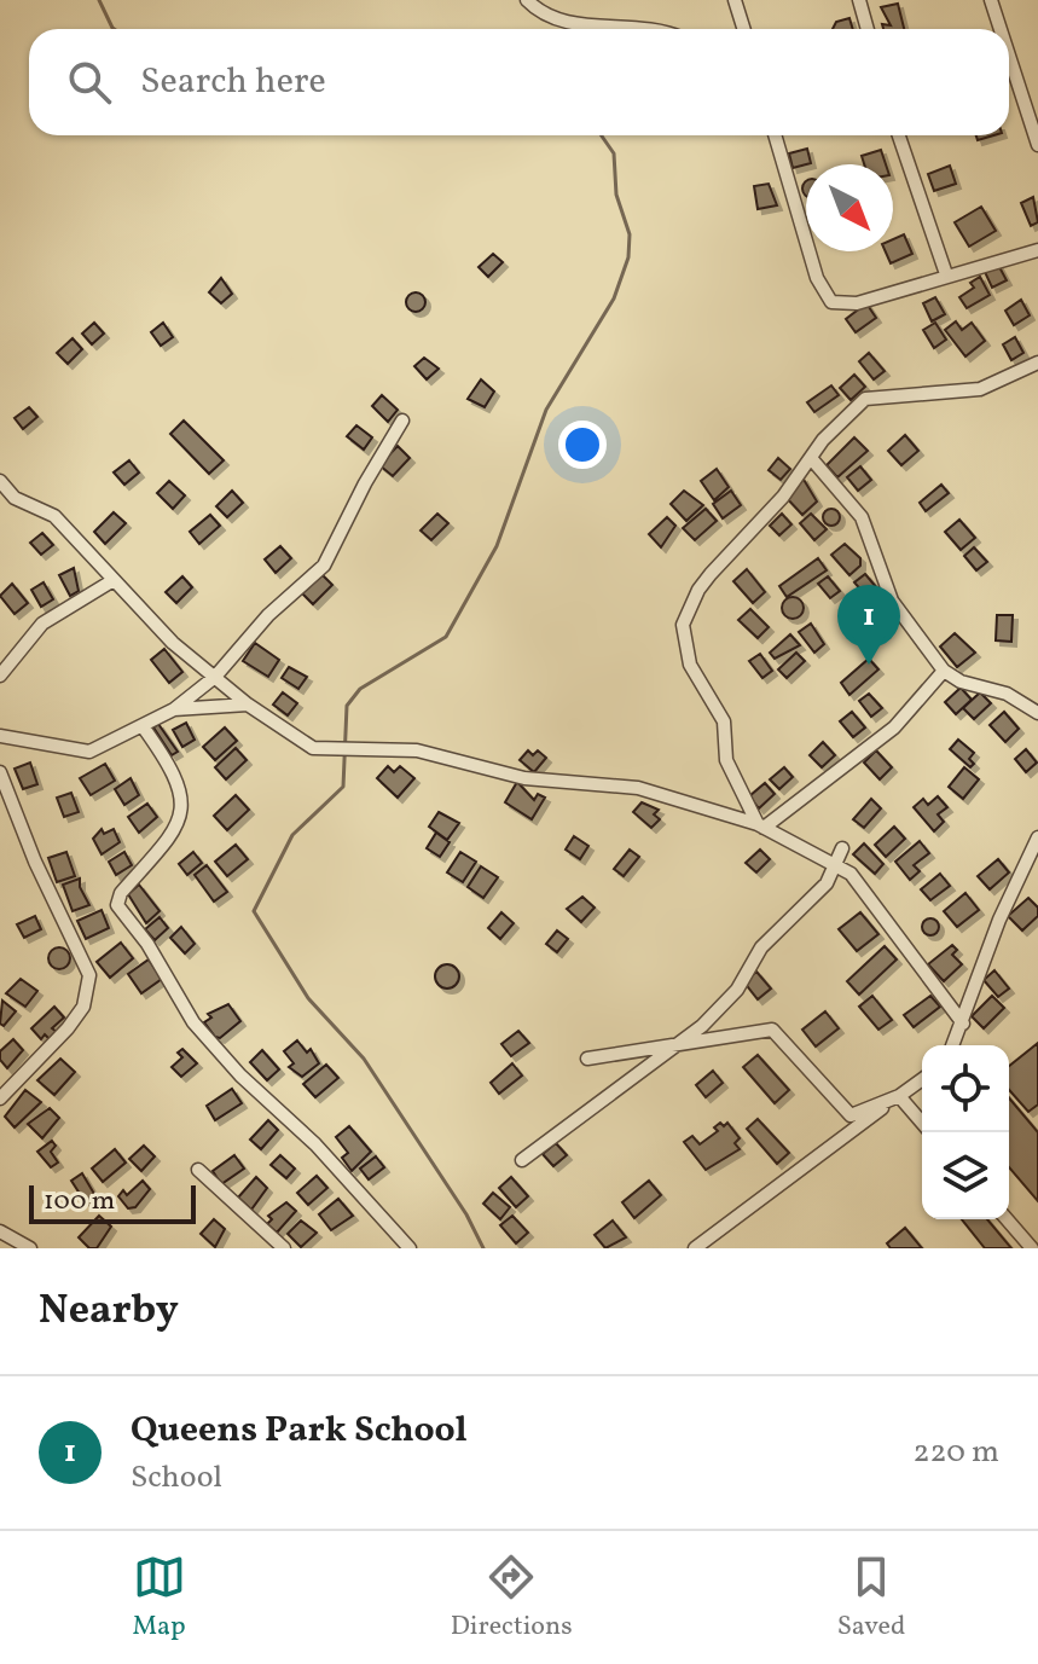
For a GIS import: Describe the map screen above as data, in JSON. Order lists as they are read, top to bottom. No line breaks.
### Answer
{"scale_bar":"100 m","north":"bottom right","page":{"search":"Search here","pins":"1","scale":"100 m","heading":"Nearby","list":[{"mark":"1","name":"Queens Park School","note":"School","value":"220 m"}],"nav":["Map","Directions","Saved"]}}
